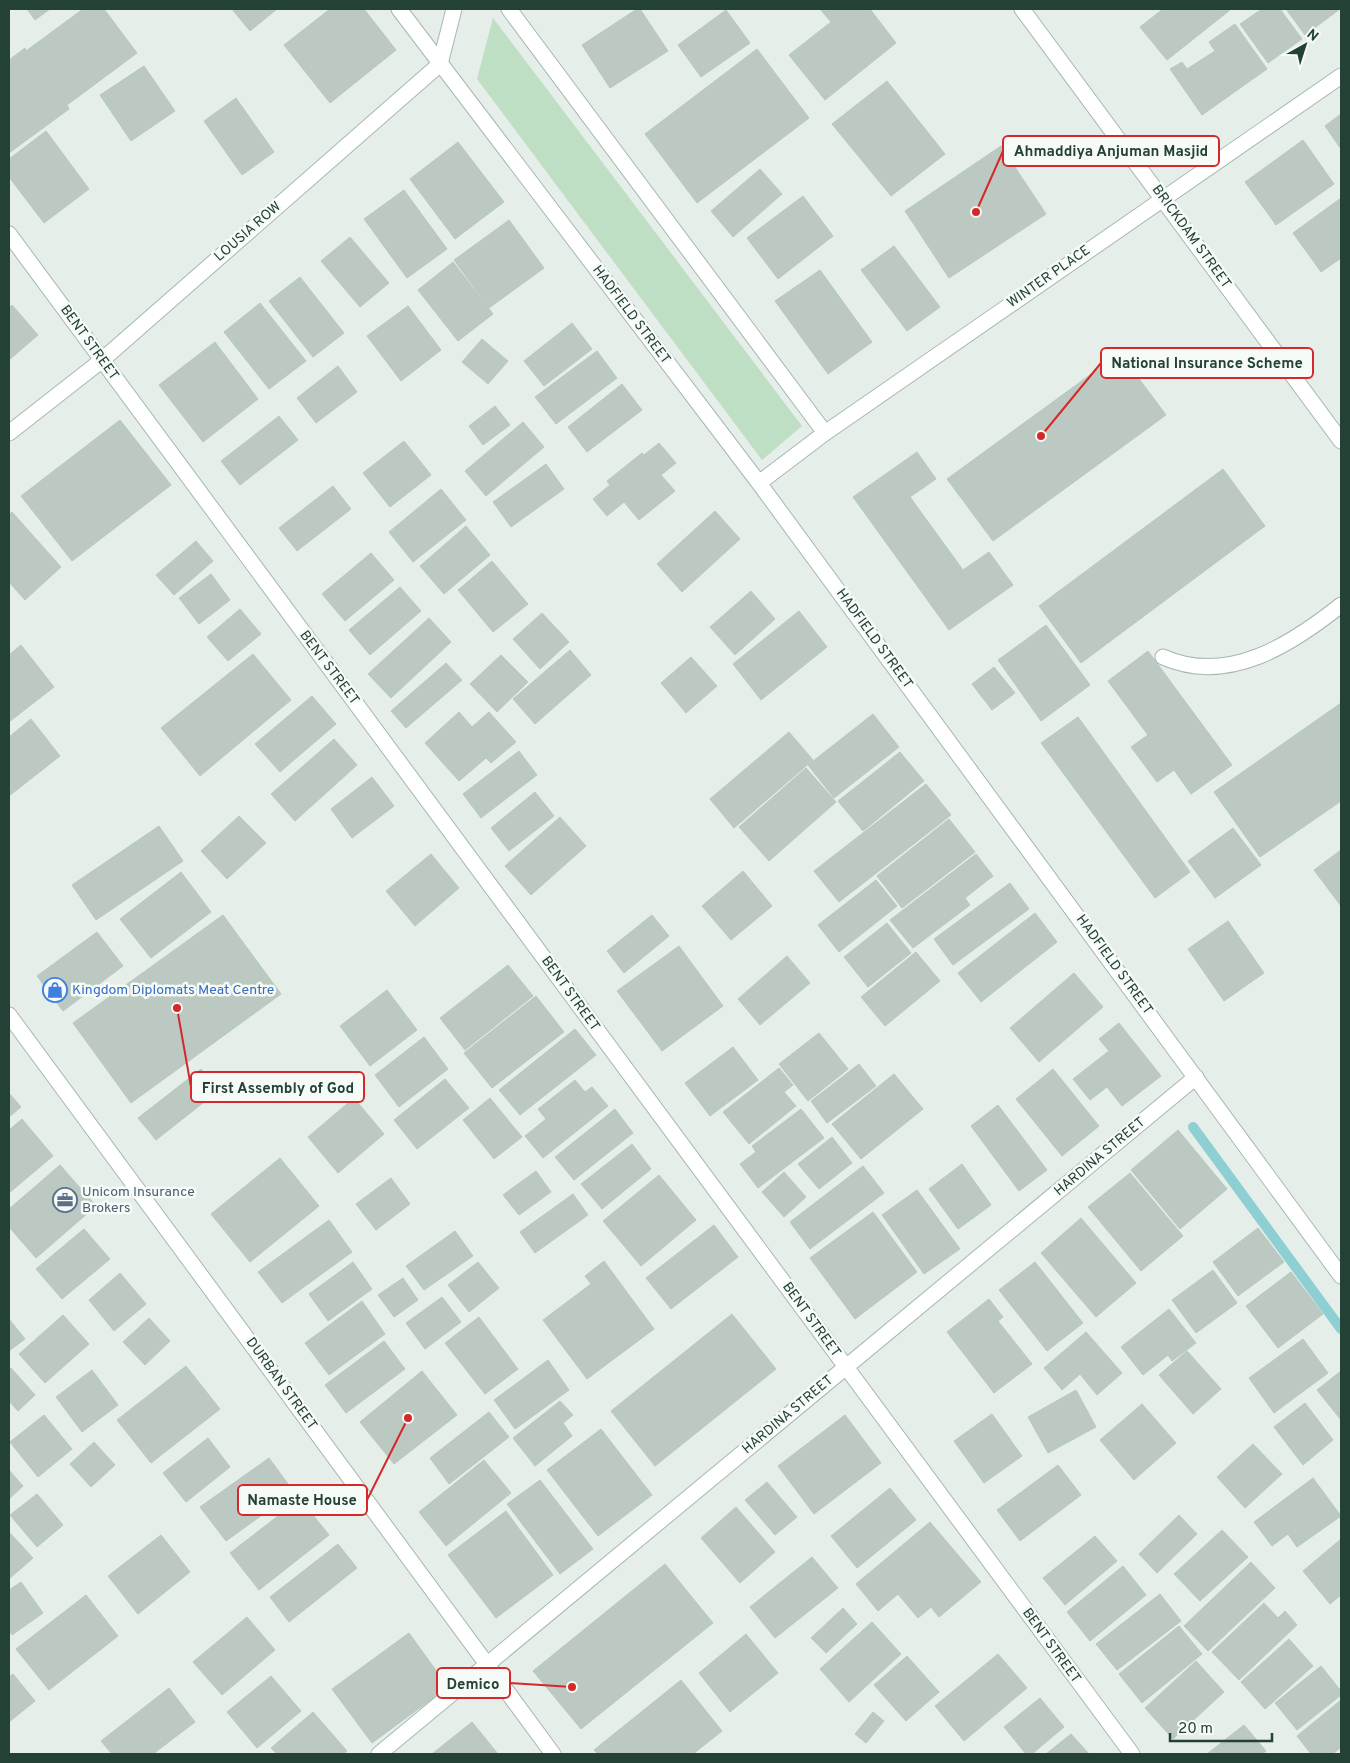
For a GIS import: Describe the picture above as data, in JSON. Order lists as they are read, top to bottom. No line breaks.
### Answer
{"streets":{"street":["LOUSIA ROW","BRICKDAM STREET","WINTER PLACE","HADFIELD STREET","BENT STREET","HARDINA STREET","DURBAN STREET"]},"crossings":[["LOUSIA ROW","HADFIELD STREET"],["LOUSIA ROW","BENT STREET"],["BRICKDAM STREET","WINTER PLACE"],["WINTER PLACE","HADFIELD STREET"],["HADFIELD STREET","HARDINA STREET"],["BENT STREET","HARDINA STREET"],["HARDINA STREET","DURBAN STREET"]],"places":{"other":["Ahmaddiya Anjuman Masjid","National Insurance Scheme","First Assembly of God","Namaste House","Demico"],"shop":["Kingdom Diplomats Meat Centre"],"office":["Unicom Insurance Brokers"]},"scale_bar":"20 m","north":"top right"}
